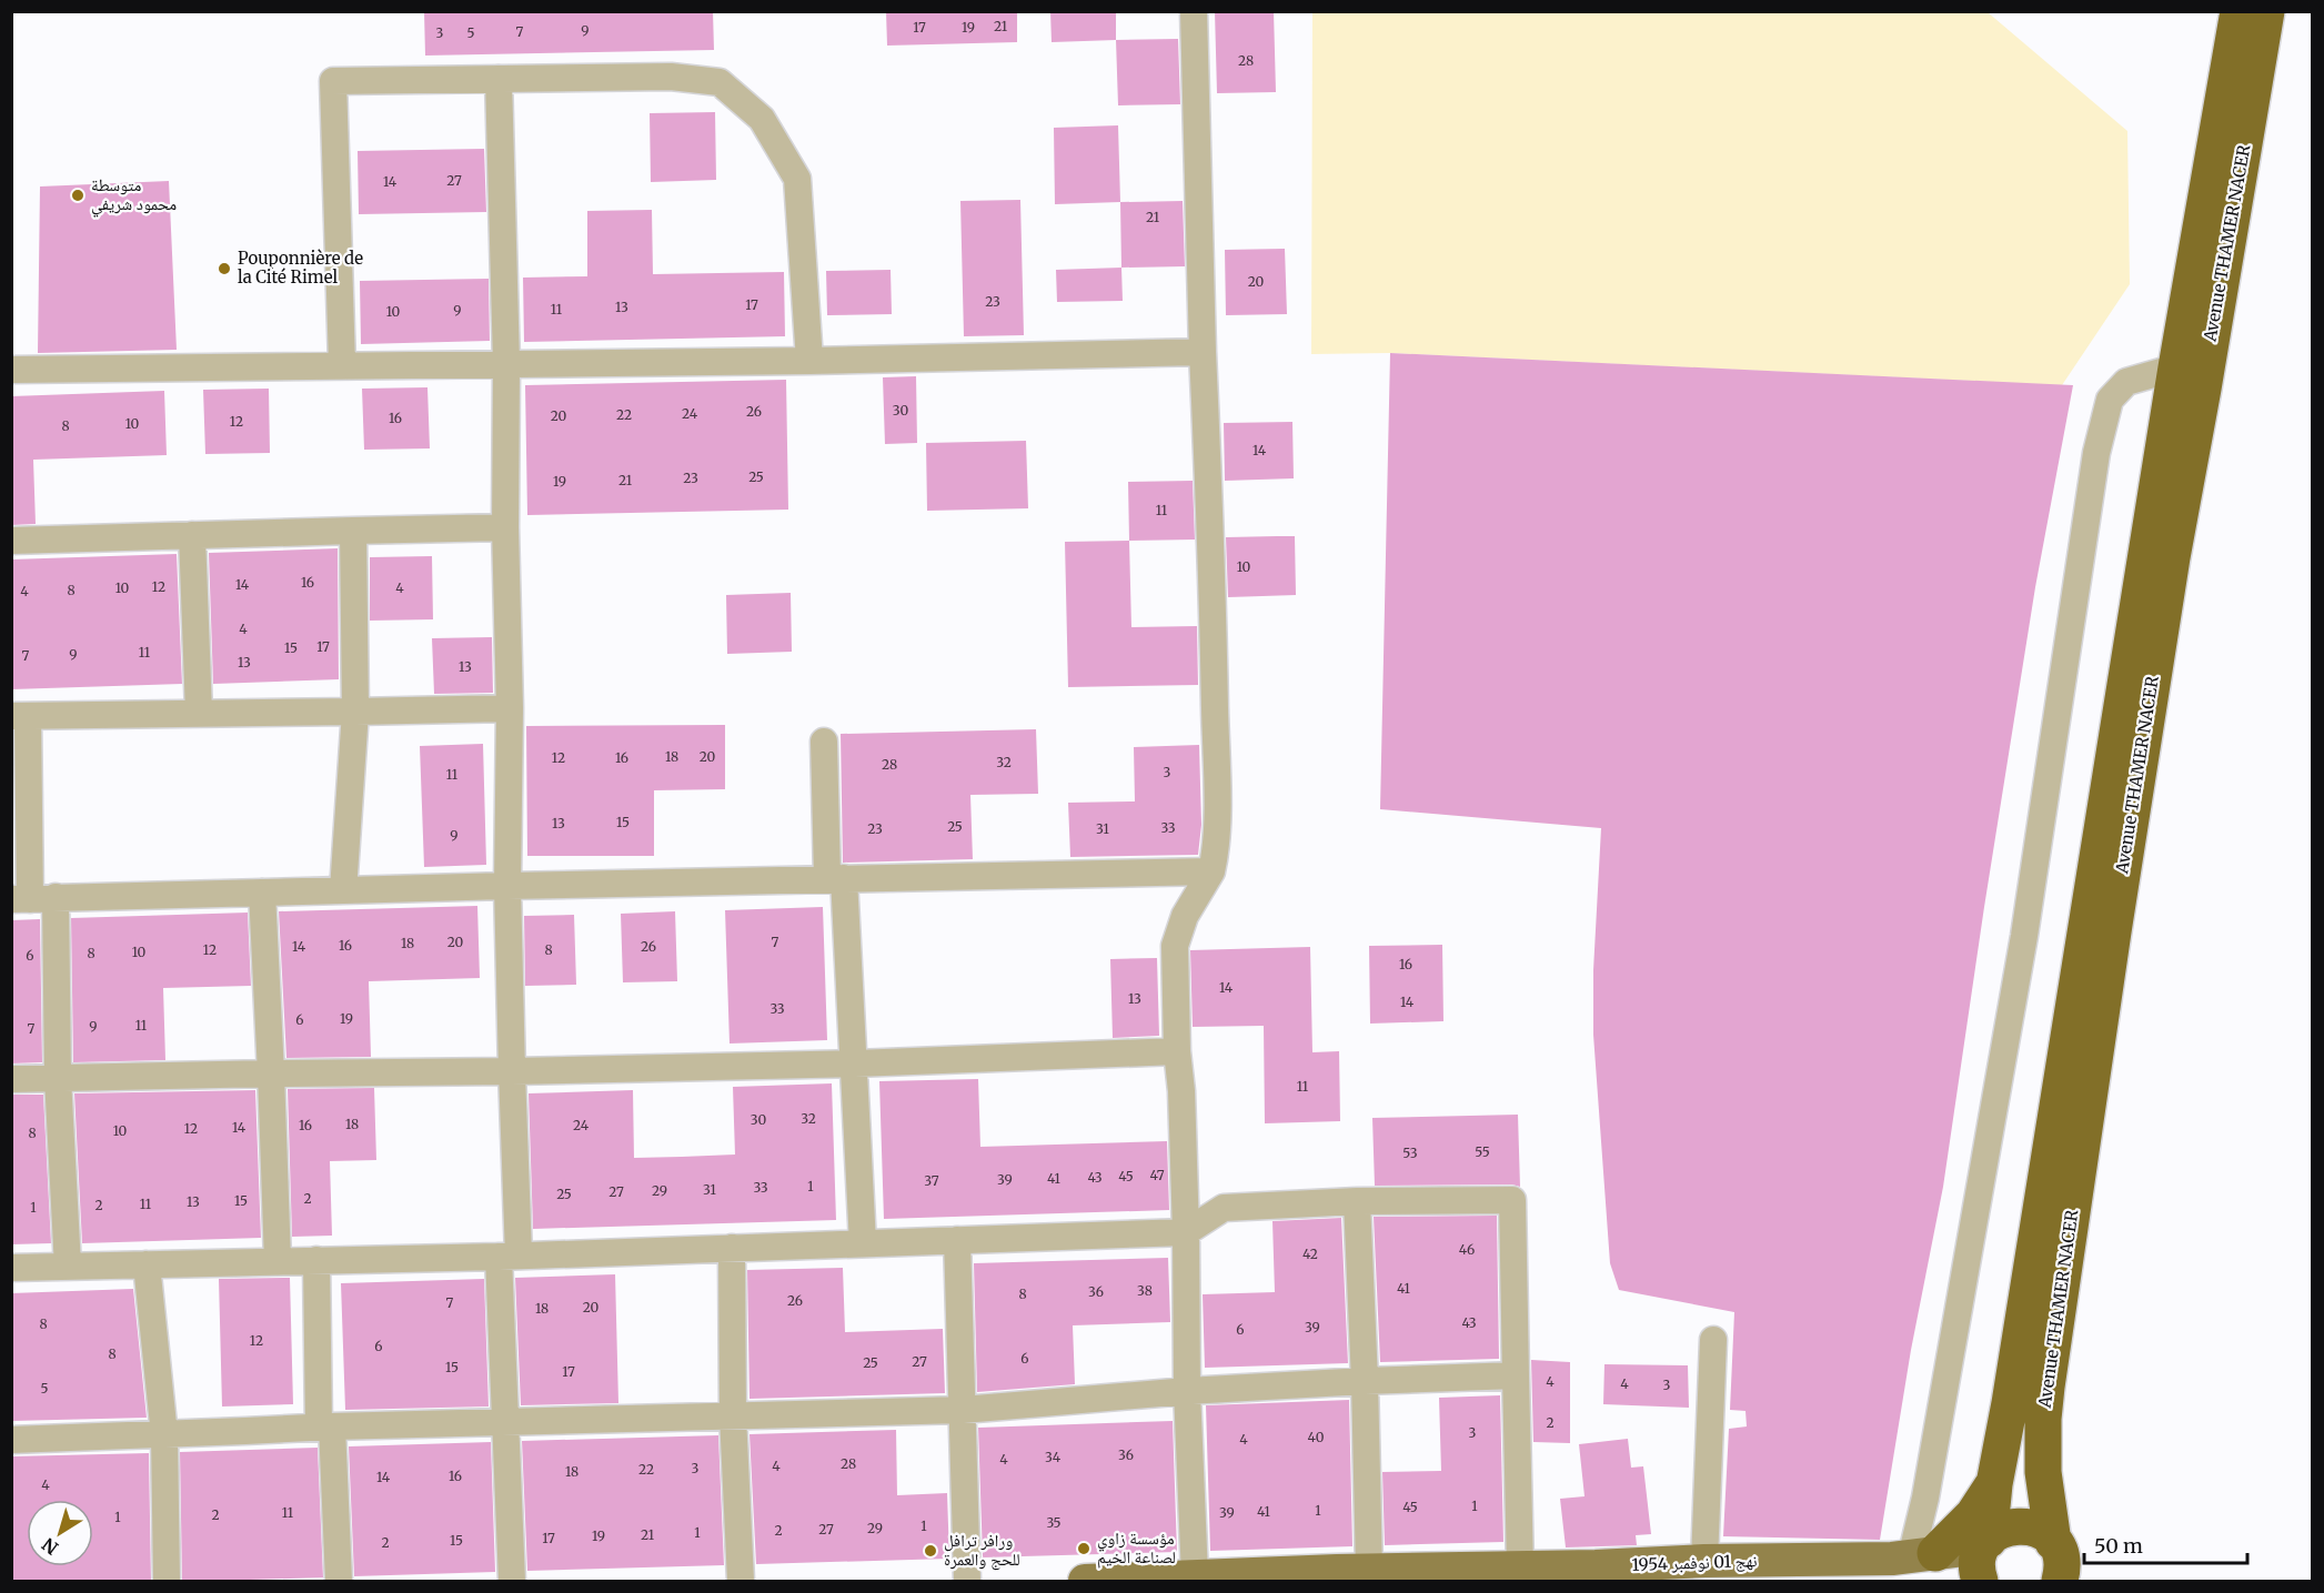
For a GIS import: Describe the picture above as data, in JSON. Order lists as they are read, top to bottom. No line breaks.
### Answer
{"streets":{"highway":["Avenue THAMER NACER"],"main road":["نهج 01 نوفمبر 1954"]},"crossings":[["Avenue THAMER NACER","نهج 01 نوفمبر 1954"]],"places":["متوسطة محمود شريفي","Pouponnière de la Cité Rimel","مؤسسة زاوي لصناعة الخيم","ورافر ترافل للحج والعمرة"],"house_numbers":["21","17","19","9","7","3","5","28","27","14","21","20","23","17","13","11","9","10","30","26","24","22","20","16","12","10","8","14","25","23","21","19","11","10","16","14","12","10","4","8","4","4","17","15","11","9","7","13","13","18","20","12","16","32","28","3","11","15","13","25","33","23","31","9","20","7","18","16","14","26","12","8","10","8","6","16","14","13","14","33","19","6","11","9","7","11","32","30","18","16","24","14","12","10","8","55","53","47","45","43","41","39","37","1","33","31","29","27","25","2","15","13","11","2","1","46","42","41","38","36","8","26","7","20","18","43","8","39","6","12","6","8","6","27","25","15","17","4","4","3","5","2","3","40","4","36","34","4","28","4","3","22","18","16","14","4","1","45","1","41","11","39","2","1","35","1","29","27","2","1","21","19","17","15","2"],"scale_bar":"50 m","north":"bottom left"}
